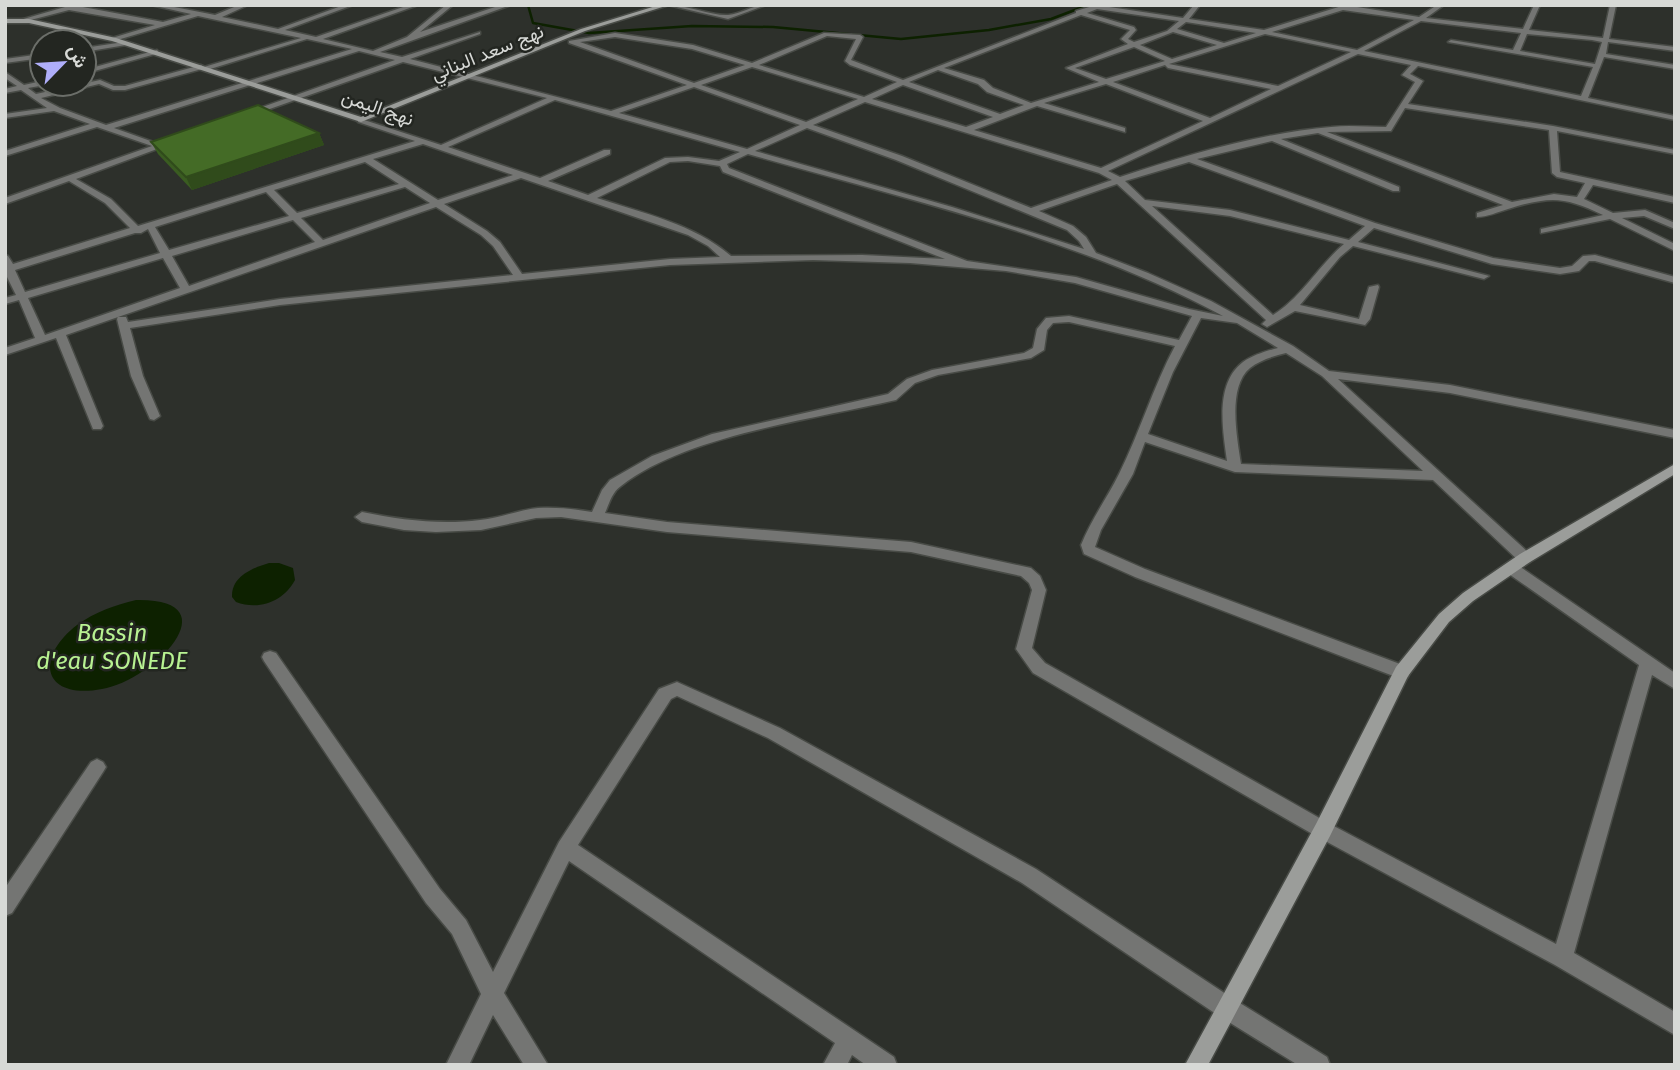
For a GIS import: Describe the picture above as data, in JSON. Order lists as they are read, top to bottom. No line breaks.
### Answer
{"streets":{"street":["نهج سعد البناني","نهج اليمن"]},"crossings":[["نهج سعد البناني","نهج اليمن"]],"water":["Bassin d'eau SONEDE"],"north":"top right"}
